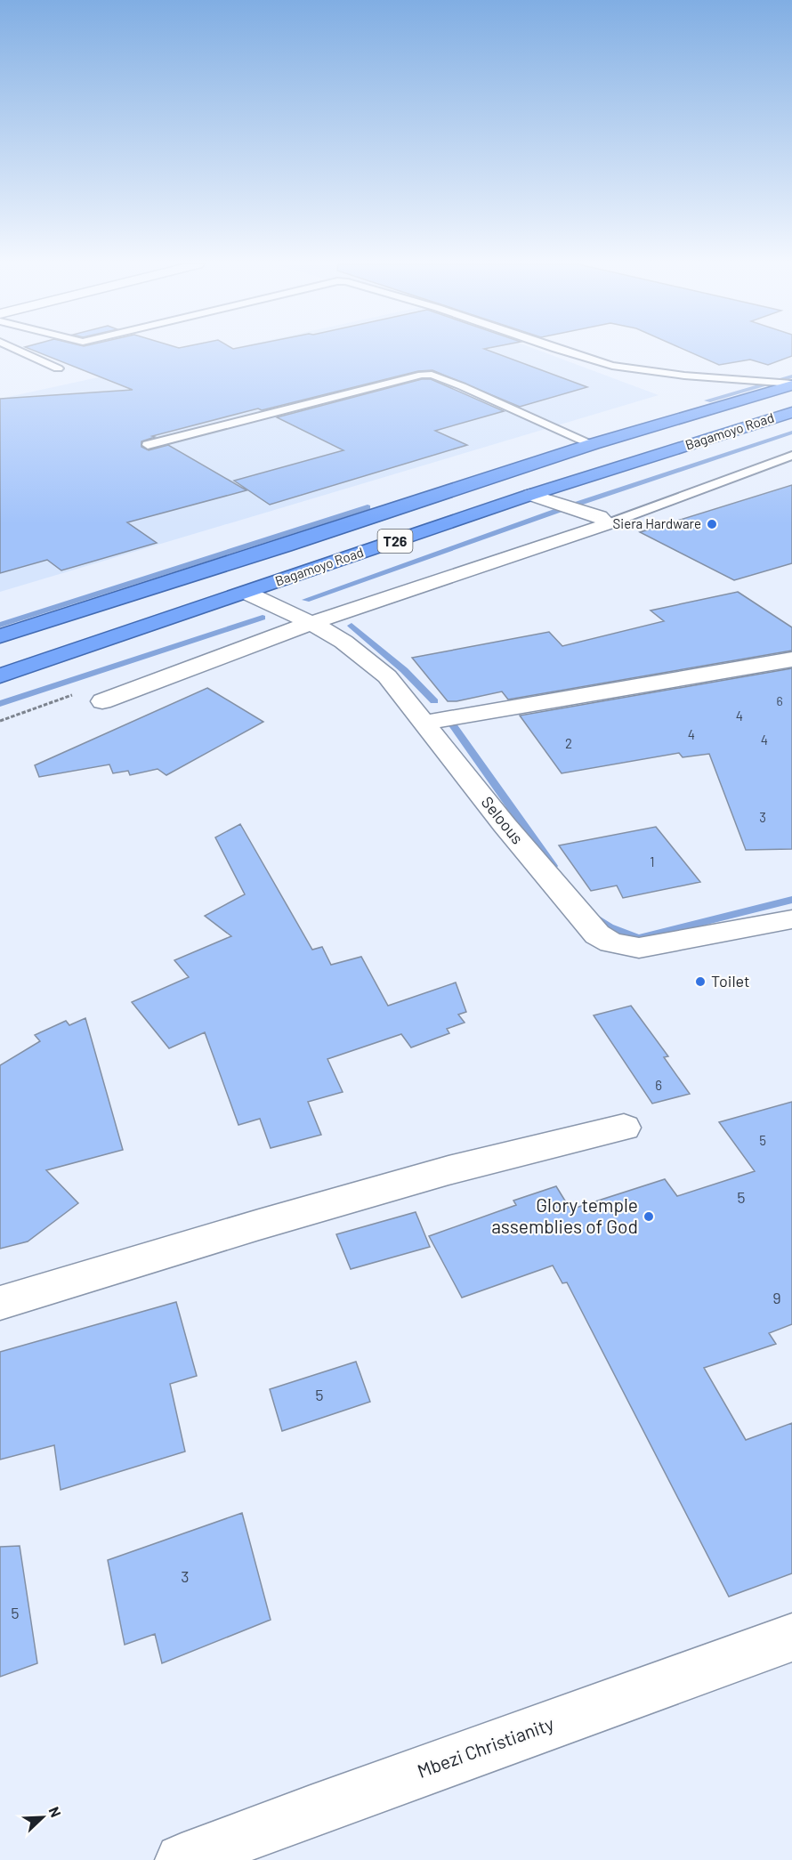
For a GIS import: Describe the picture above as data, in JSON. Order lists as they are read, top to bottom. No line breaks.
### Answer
{"streets":{"highway":["Bagamoyo Road","T26"],"street":["Seloous","Mbezi Christianity"]},"crossings":[["Bagamoyo Road","Seloous"]],"places":["Siera Hardware","Toilet","Glory temple assemblies of God"],"house_numbers":["6","4","4","4","2","3","1","6","5","5","9","5","3","5"],"north":"top right"}
